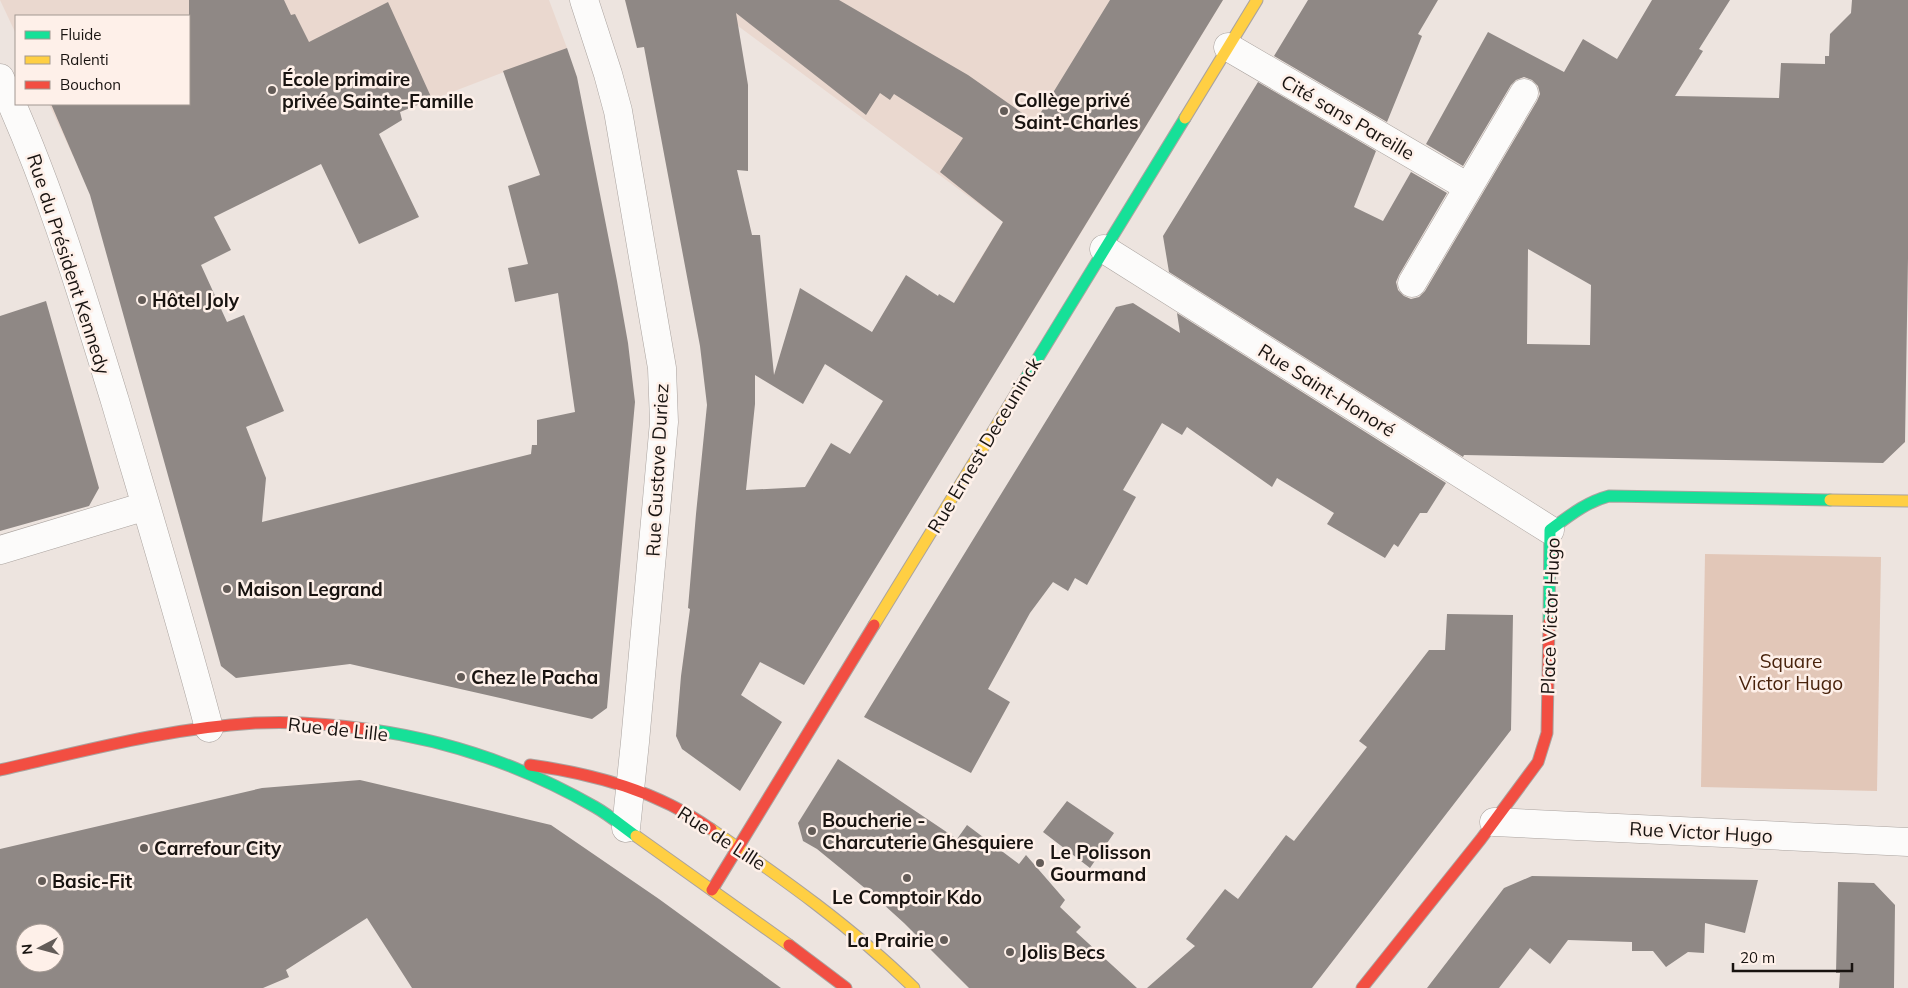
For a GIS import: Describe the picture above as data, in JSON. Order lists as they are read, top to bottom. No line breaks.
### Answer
{"streets":{"street":["Cité sans Pareille","Rue du Président Kennedy","Rue Saint-Honoré","Rue Ernest Deceuninck","Rue Gustave Duriez","Place Victor Hugo","Rue de Lille","Rue Victor Hugo"]},"crossings":[["Cité sans Pareille","Rue Ernest Deceuninck"],["Rue du Président Kennedy","Rue de Lille"],["Rue Saint-Honoré","Rue Ernest Deceuninck"],["Rue Saint-Honoré","Place Victor Hugo"],["Rue Ernest Deceuninck","Rue de Lille"],["Rue Gustave Duriez","Rue de Lille"],["Place Victor Hugo","Rue Victor Hugo"]],"parks":["Square Victor Hugo"],"places":["École primaire privée Sainte-Famille","Collège privé Saint-Charles","Hôtel Joly","Maison Legrand","Chez le Pacha","Boucherie - Charcuterie Ghesquiere","Carrefour City","Le Polisson Gourmand","Le Comptoir Kdo","Basic-Fit","La Prairie","Jolis Becs"],"legend":["Fluide","Ralenti","Bouchon"],"scale_bar":"20 m","north":"left"}
